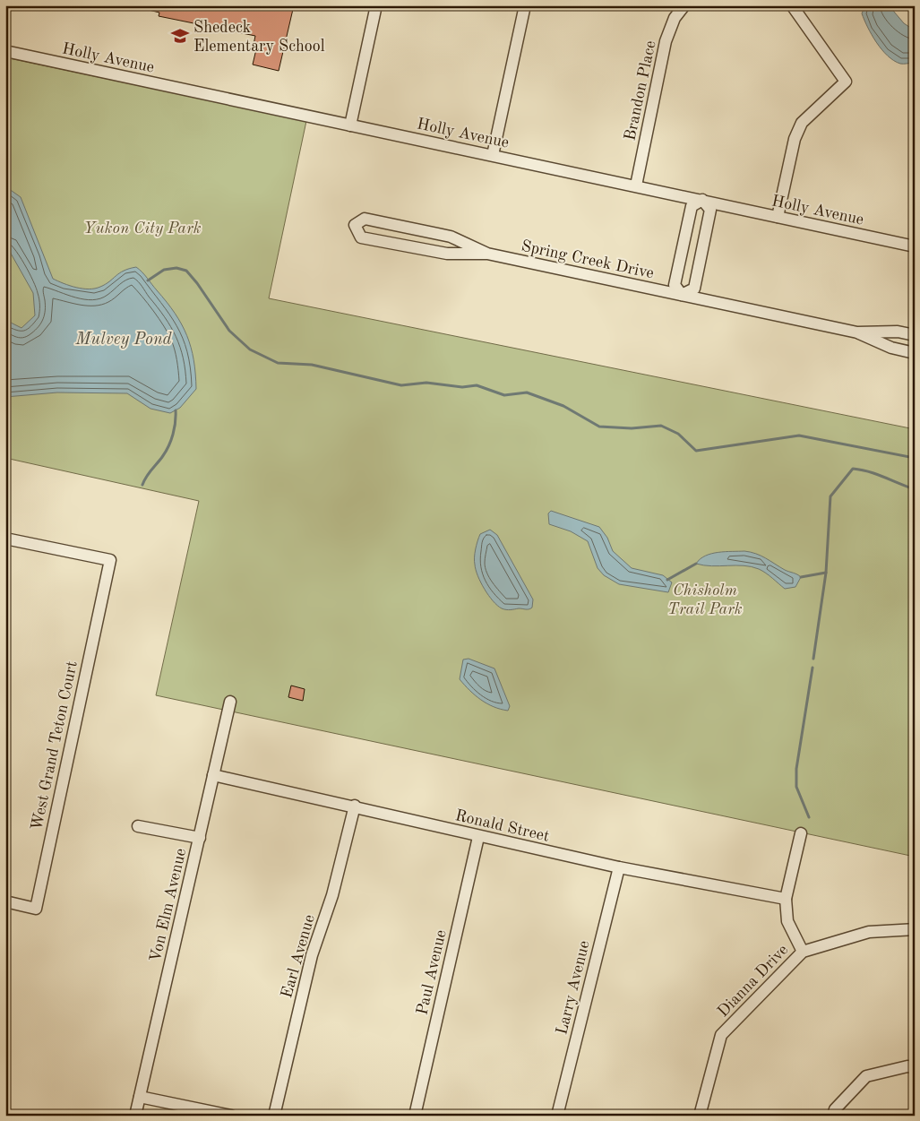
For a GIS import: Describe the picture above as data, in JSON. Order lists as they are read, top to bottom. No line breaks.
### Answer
{"streets":{"street":["Holly Avenue","Brandon Place","Spring Creek Drive","West Grand Teton Court","Ronald Street","Von Elm Avenue","Earl Avenue","Paul Avenue","Dianna Drive","Larry Avenue"]},"crossings":[["Holly Avenue","Brandon Place"],["Holly Avenue","Spring Creek Drive"],["Ronald Street","Von Elm Avenue"],["Ronald Street","Earl Avenue"],["Ronald Street","Paul Avenue"],["Ronald Street","Larry Avenue"]],"water":["Mulvey Pond"],"parks":["Yukon City Park","Chisholm Trail Park"],"places":{"school or university":["Shedeck Elementary School"]}}
